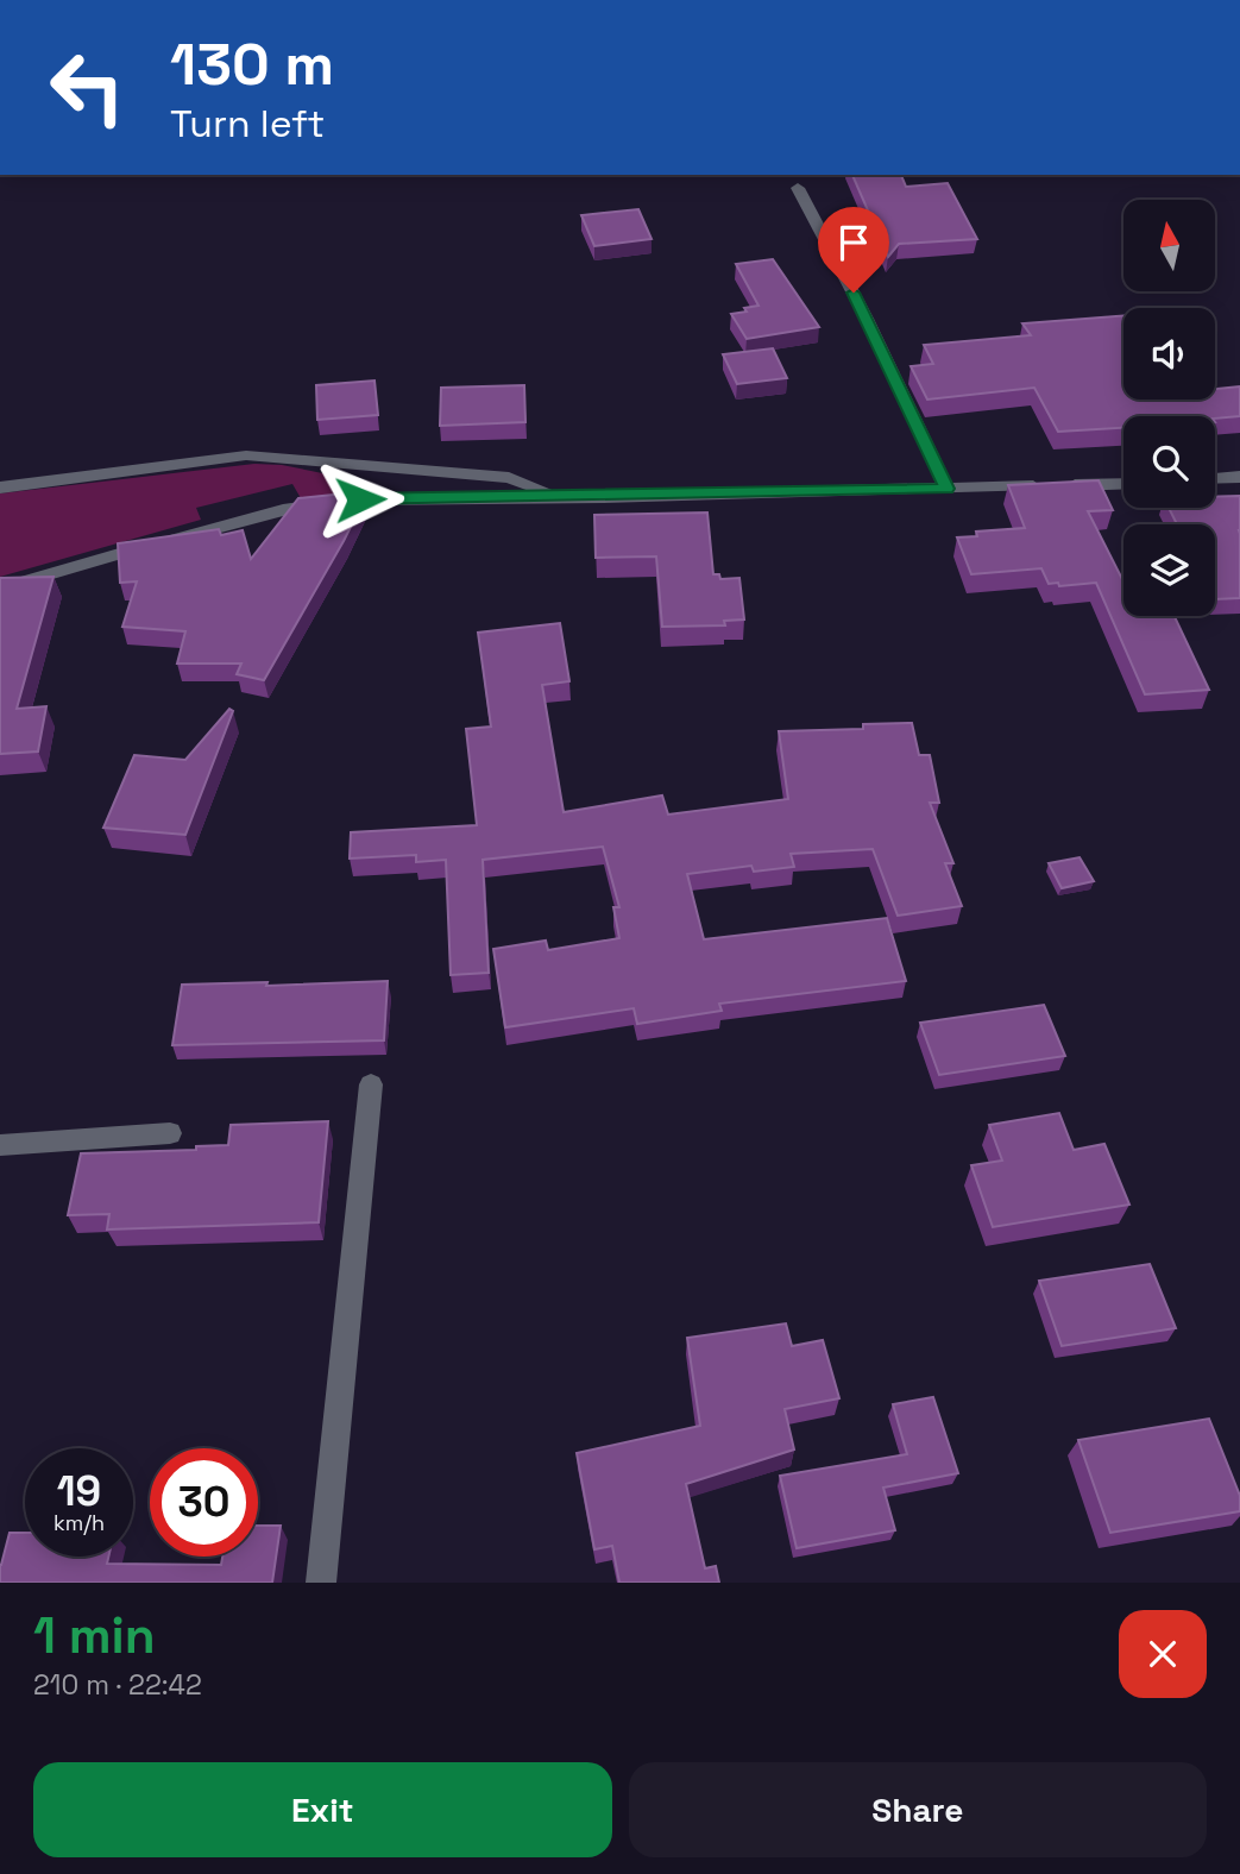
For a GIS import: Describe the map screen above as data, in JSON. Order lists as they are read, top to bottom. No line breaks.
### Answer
{"north":"top","page":{"turn":["130 m","Turn left"],"speed":"19 km/h","limit":"30","heading":["1 min","210 m · 22:42"],"buttons":["Exit","Share"]}}
